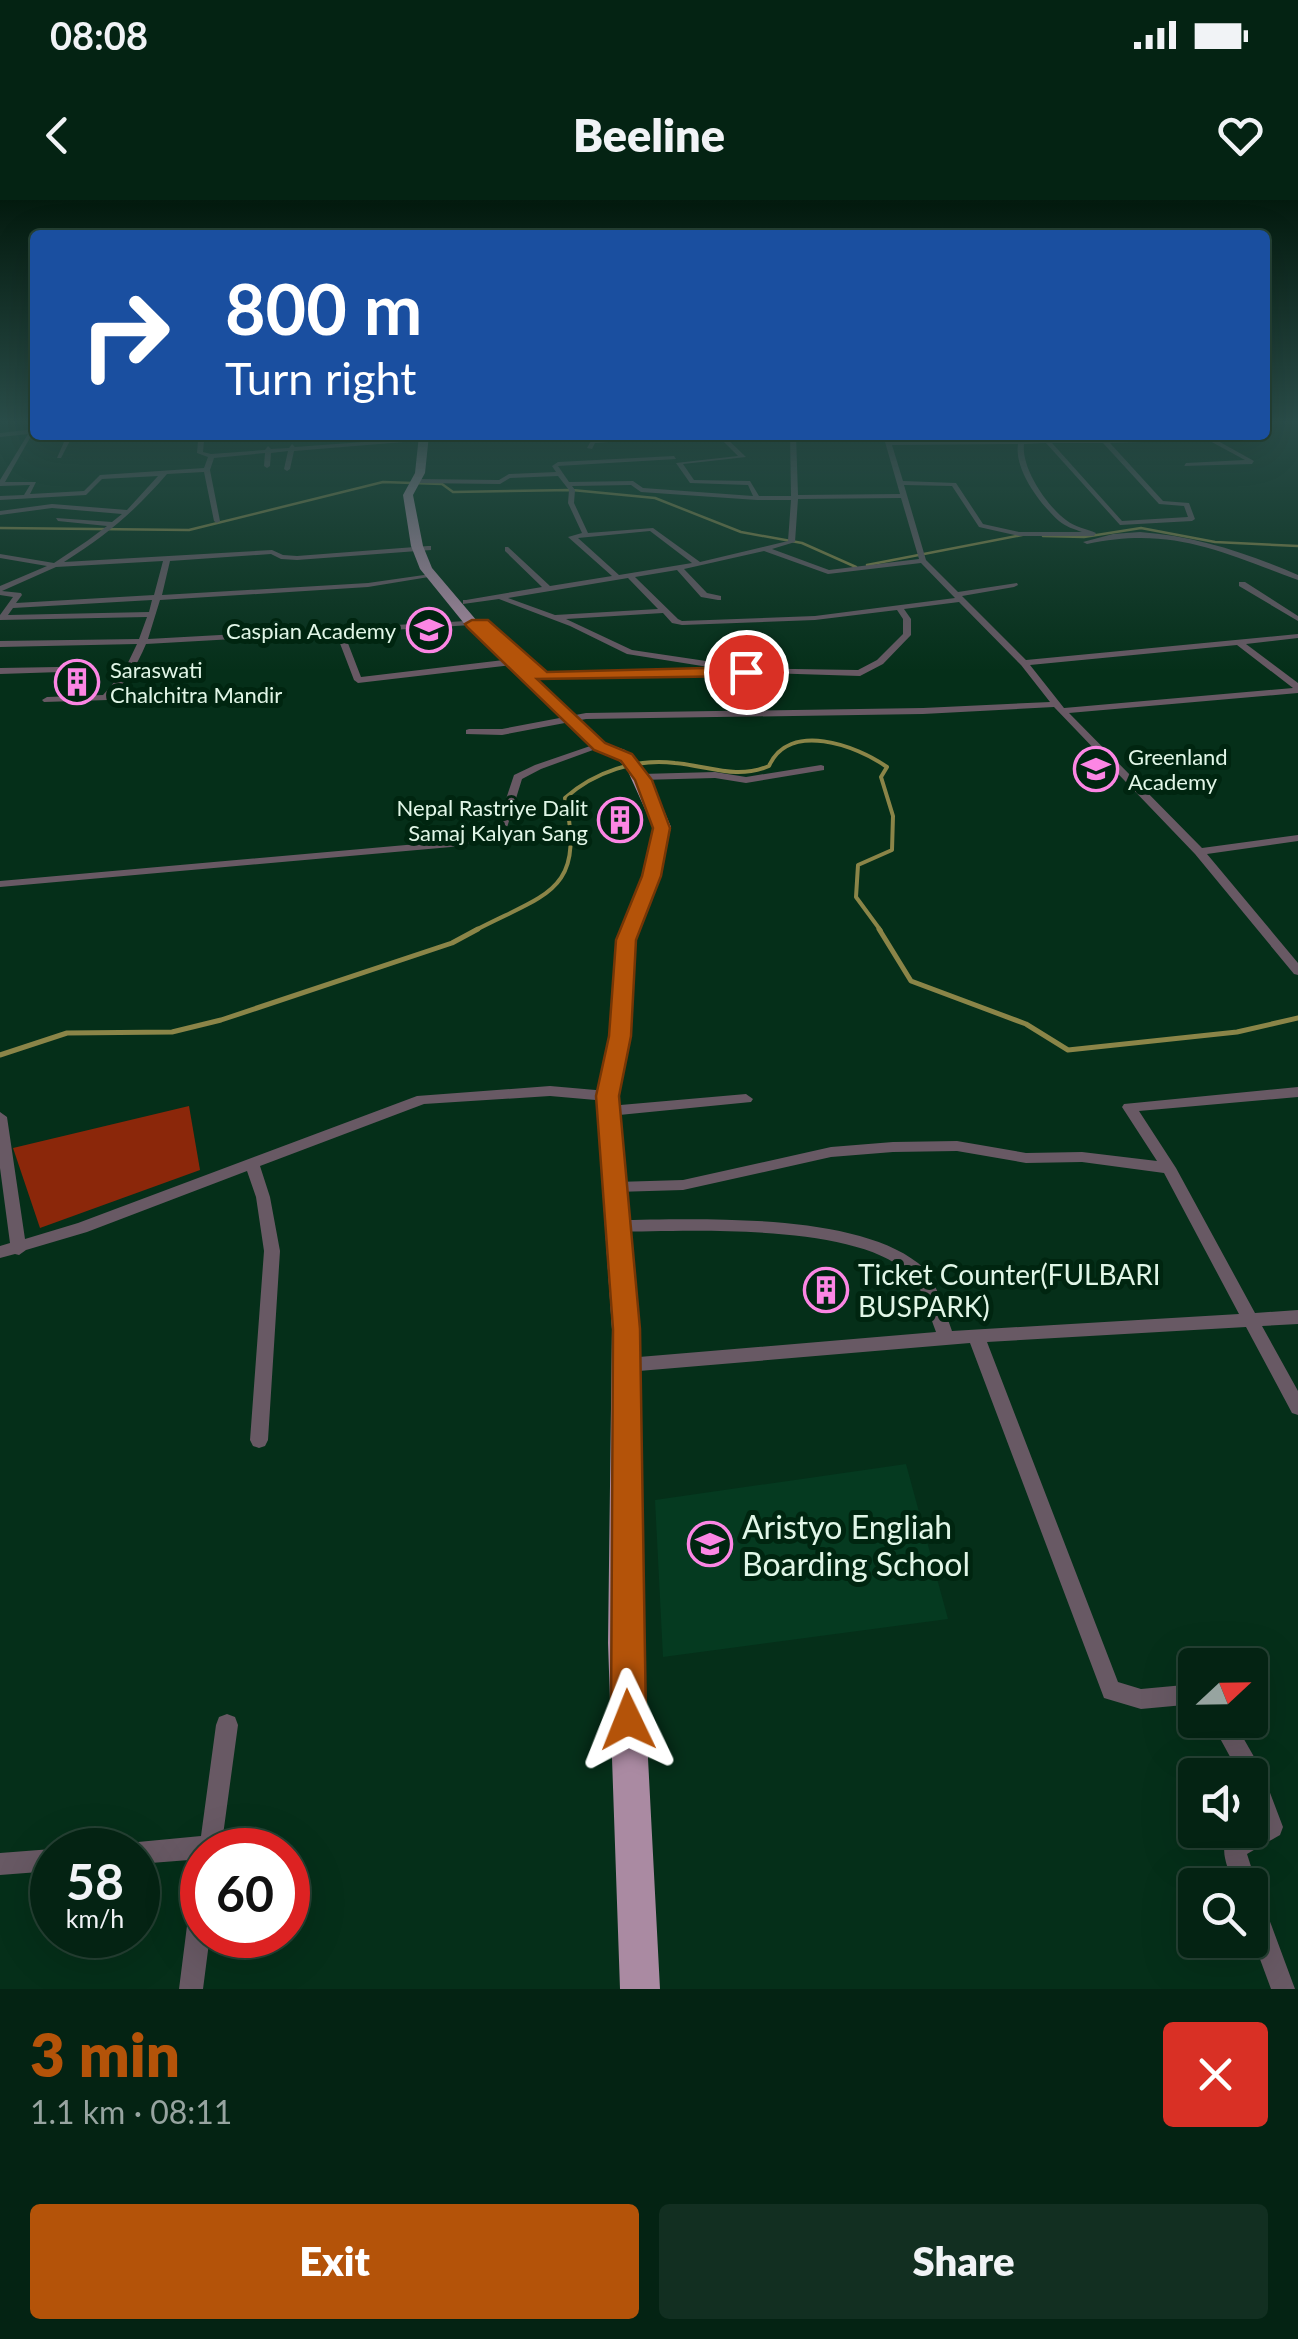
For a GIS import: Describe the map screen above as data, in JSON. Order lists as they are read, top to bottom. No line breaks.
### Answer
{"places":{"school or university":["Caspian Academy","Greenland Academy","Aristyo Engliah Boarding School"],"building":["Saraswati Chalchitra Mandir","Nepal Rastriye Dalit Samaj Kalyan Sang","Ticket Counter(FULBARI BUSPARK)"]},"north":"right","page":{"status":"08:08","header":"Beeline","turn":["800 m","Turn right"],"speed":"58 km/h","limit":"60","heading":["3 min","1.1 km · 08:11"],"buttons":["Exit","Share"]}}
